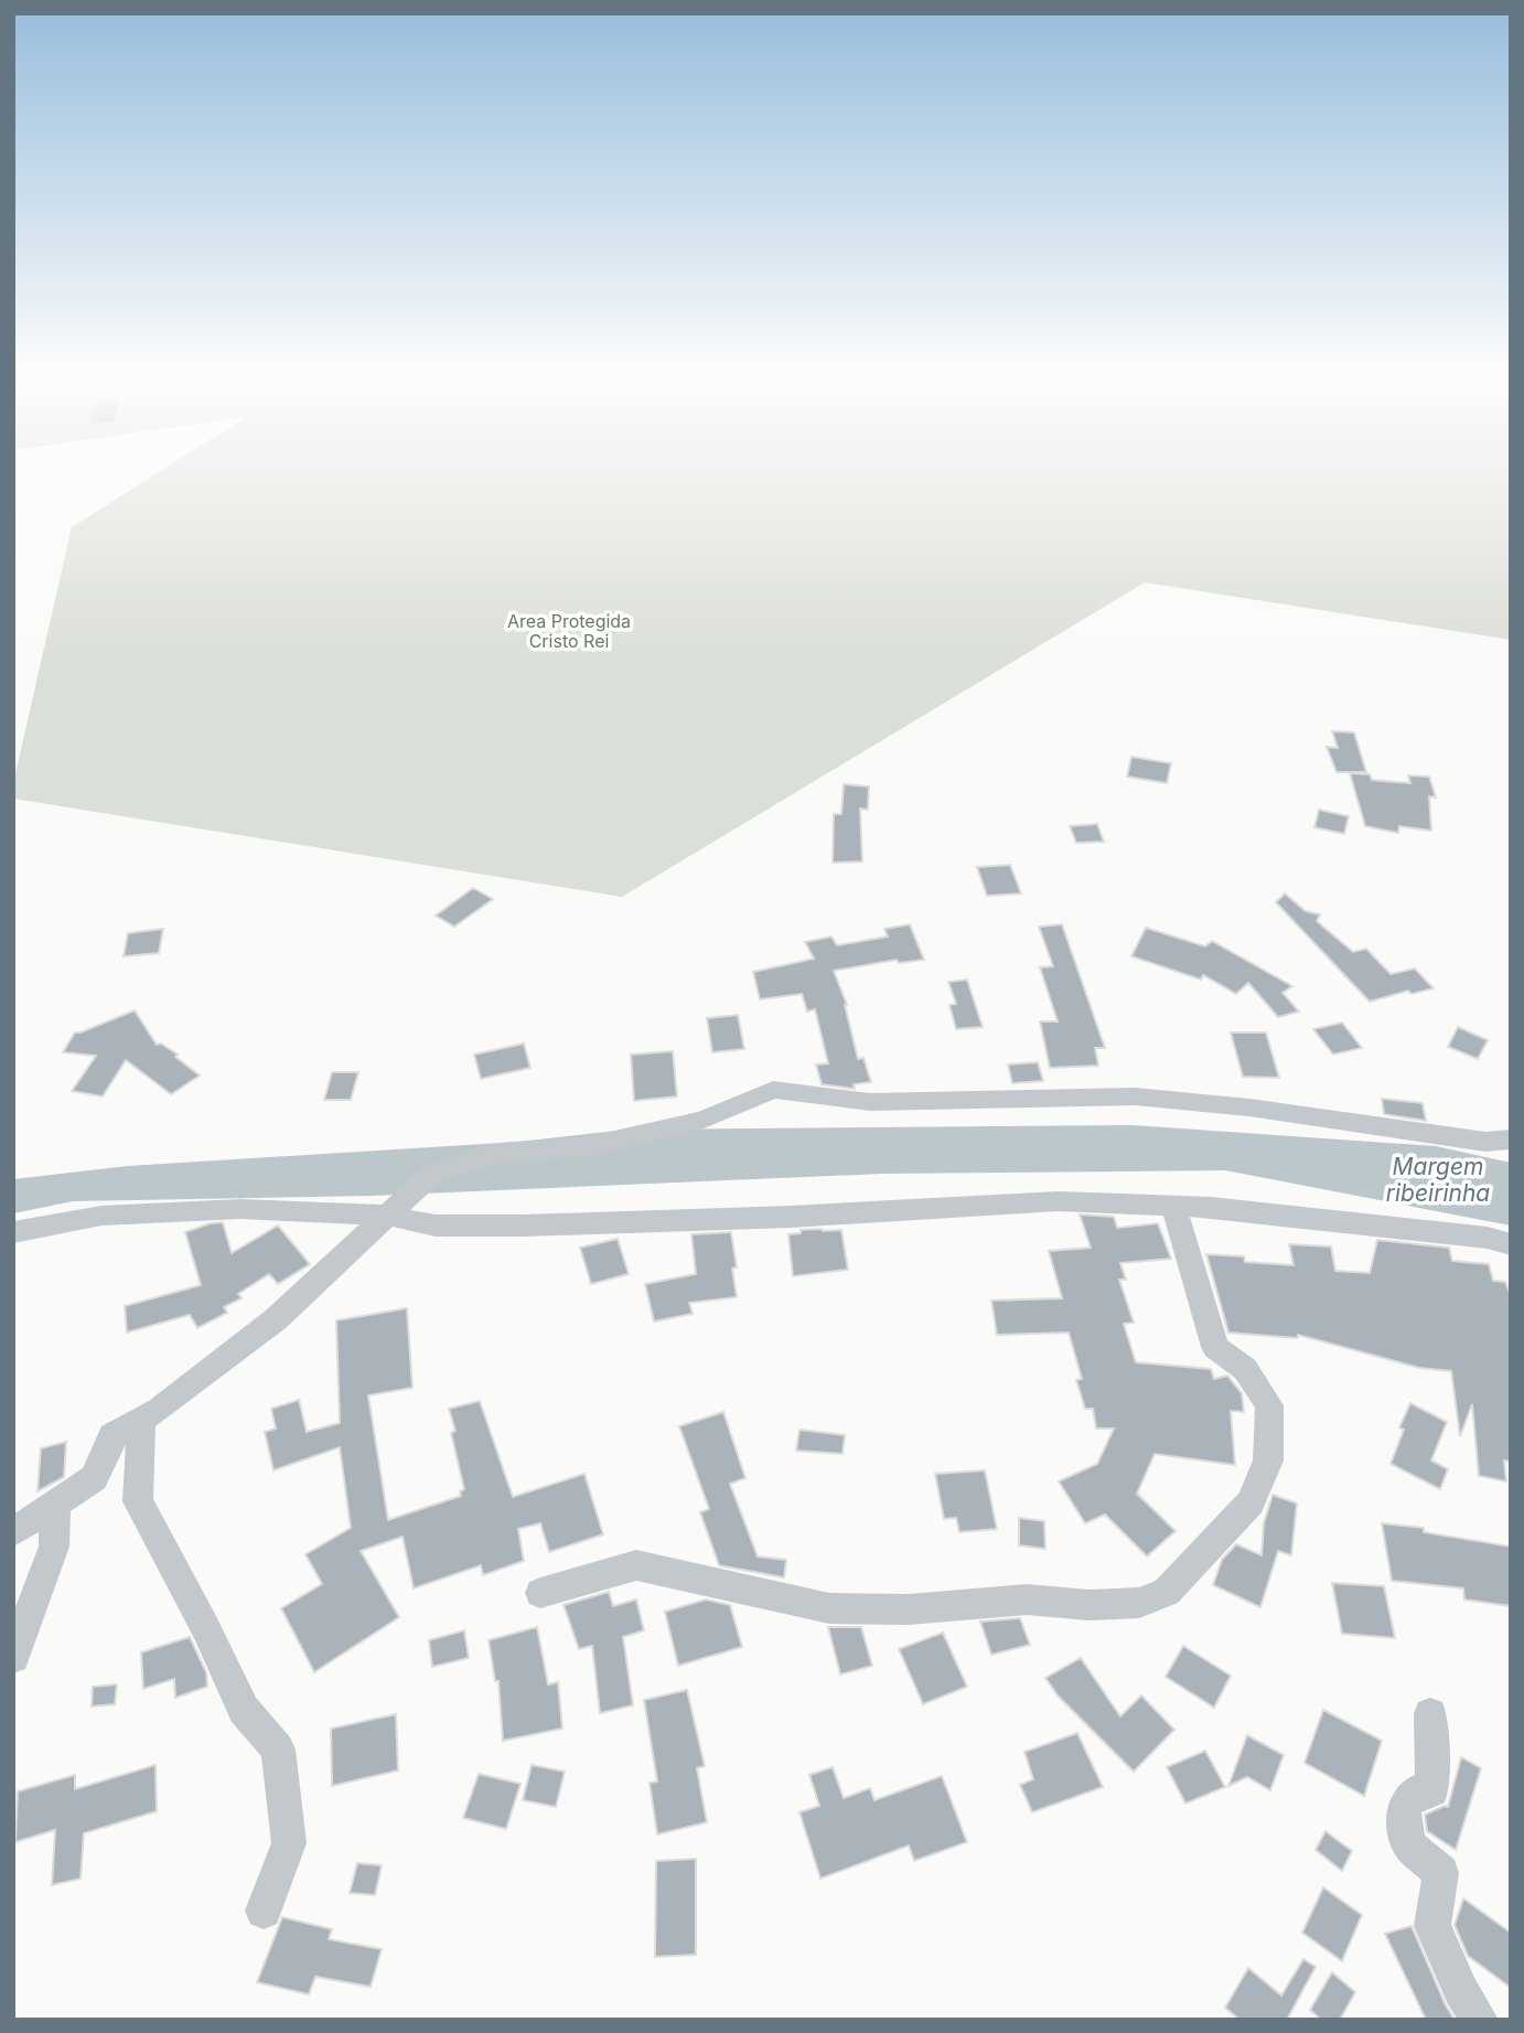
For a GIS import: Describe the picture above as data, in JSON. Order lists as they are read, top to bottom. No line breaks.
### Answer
{"water":["Margem ribeirinha"],"parks":["Area Protegida Cristo Rei"]}
